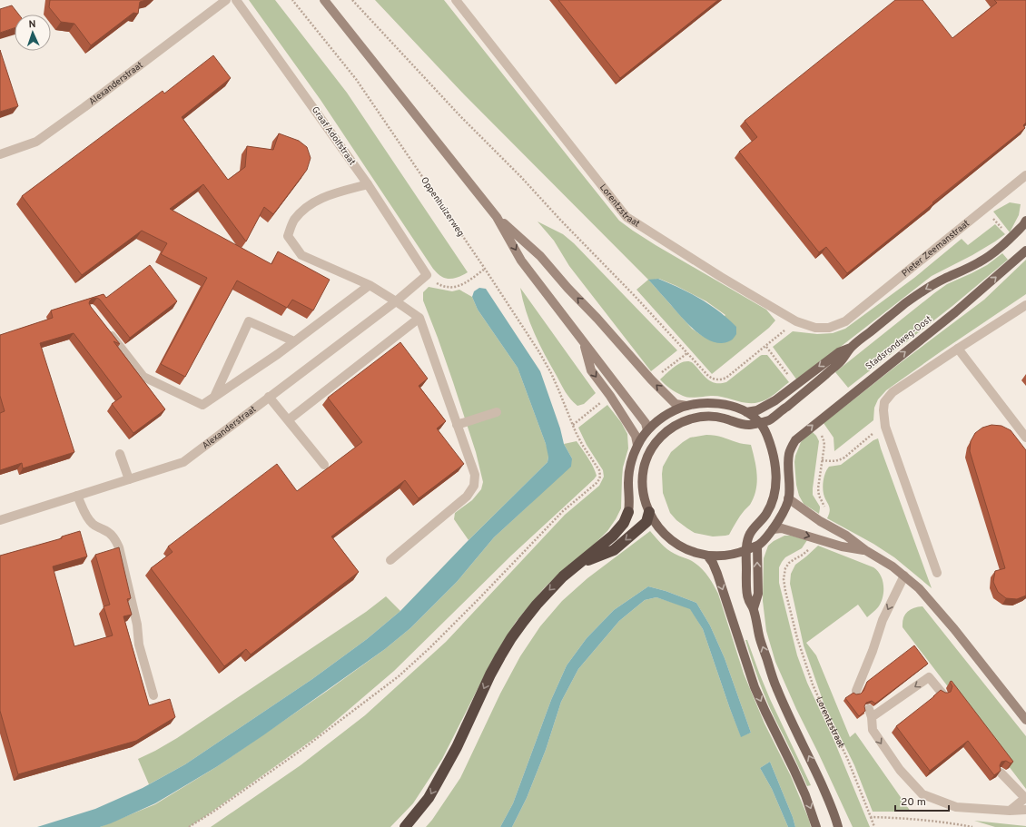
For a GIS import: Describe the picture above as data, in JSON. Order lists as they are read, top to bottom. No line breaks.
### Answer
{"streets":{"main road":["Stadsrondweg-Oost"],"street":["Alexanderstraat","Graaf Adolfstraat","Lorentzstraat","Pieter Zeemanstraat"],"path":["Oppenhuizerweg"]},"crossings":[["Alexanderstraat","Graaf Adolfstraat"],["Lorentzstraat","Pieter Zeemanstraat"]],"scale_bar":"20 m","north":"top"}
